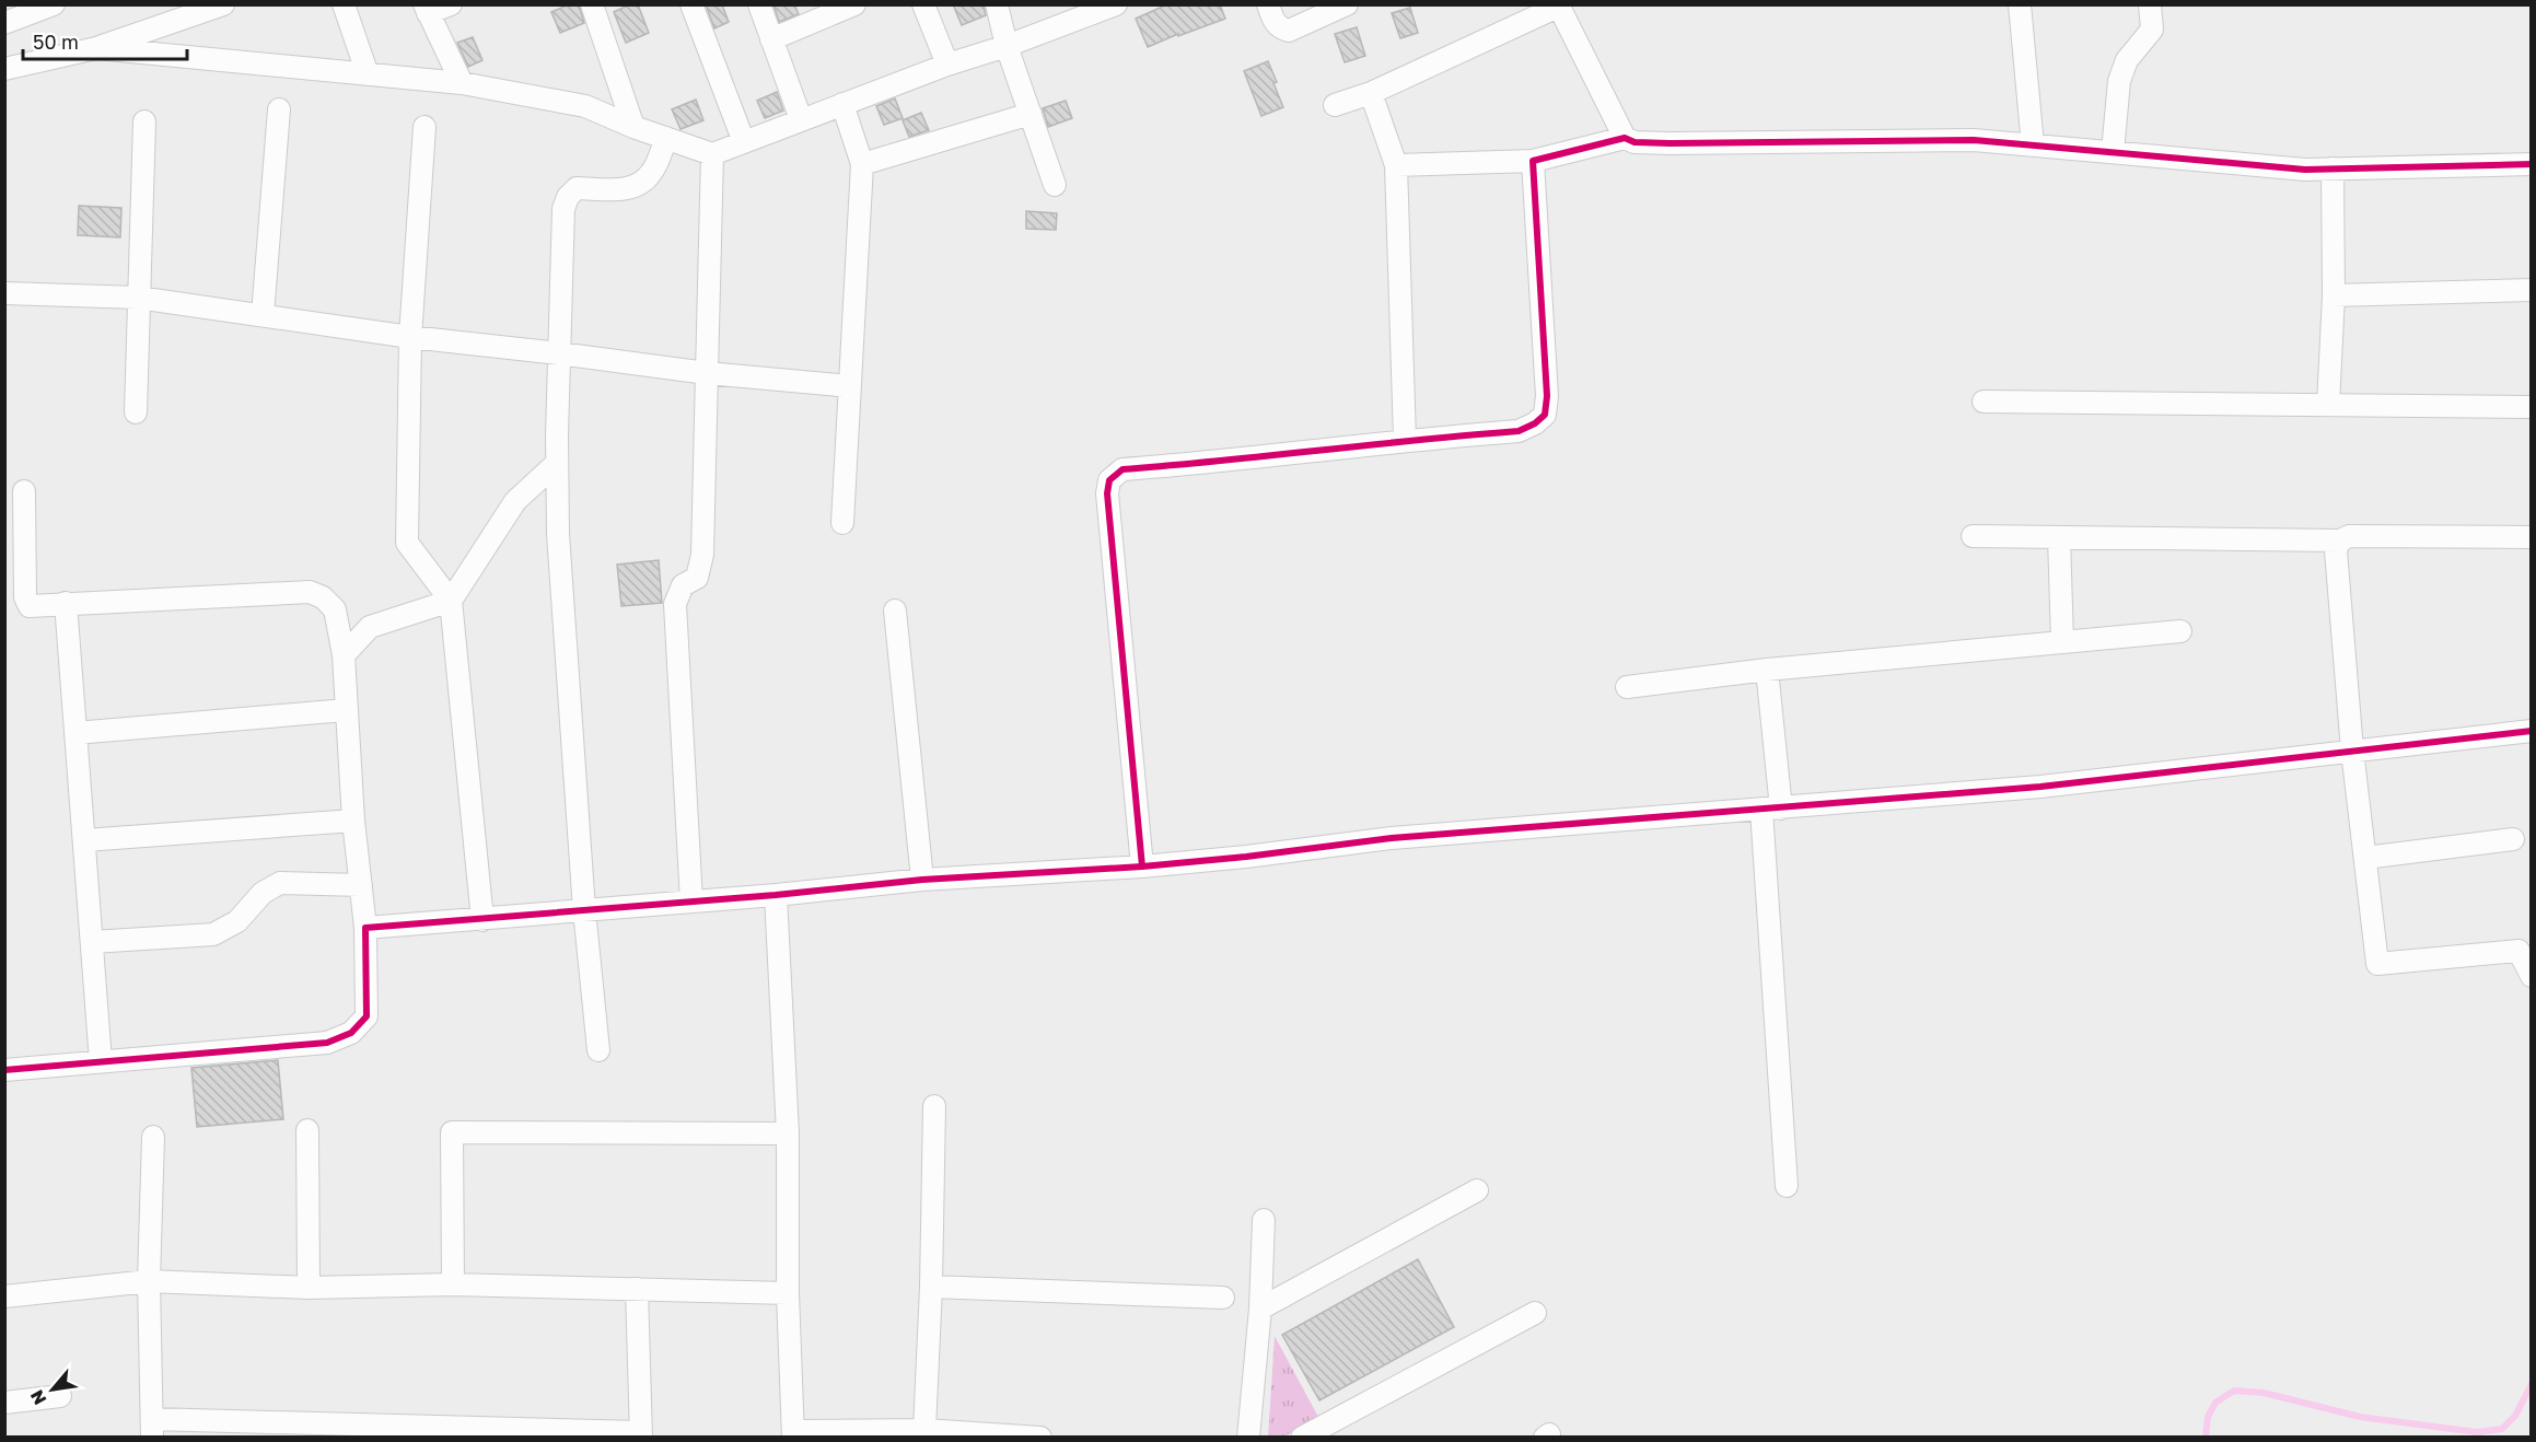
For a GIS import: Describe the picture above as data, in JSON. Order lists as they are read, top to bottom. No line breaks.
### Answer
{"scale_bar":"50 m","north":"bottom left"}
